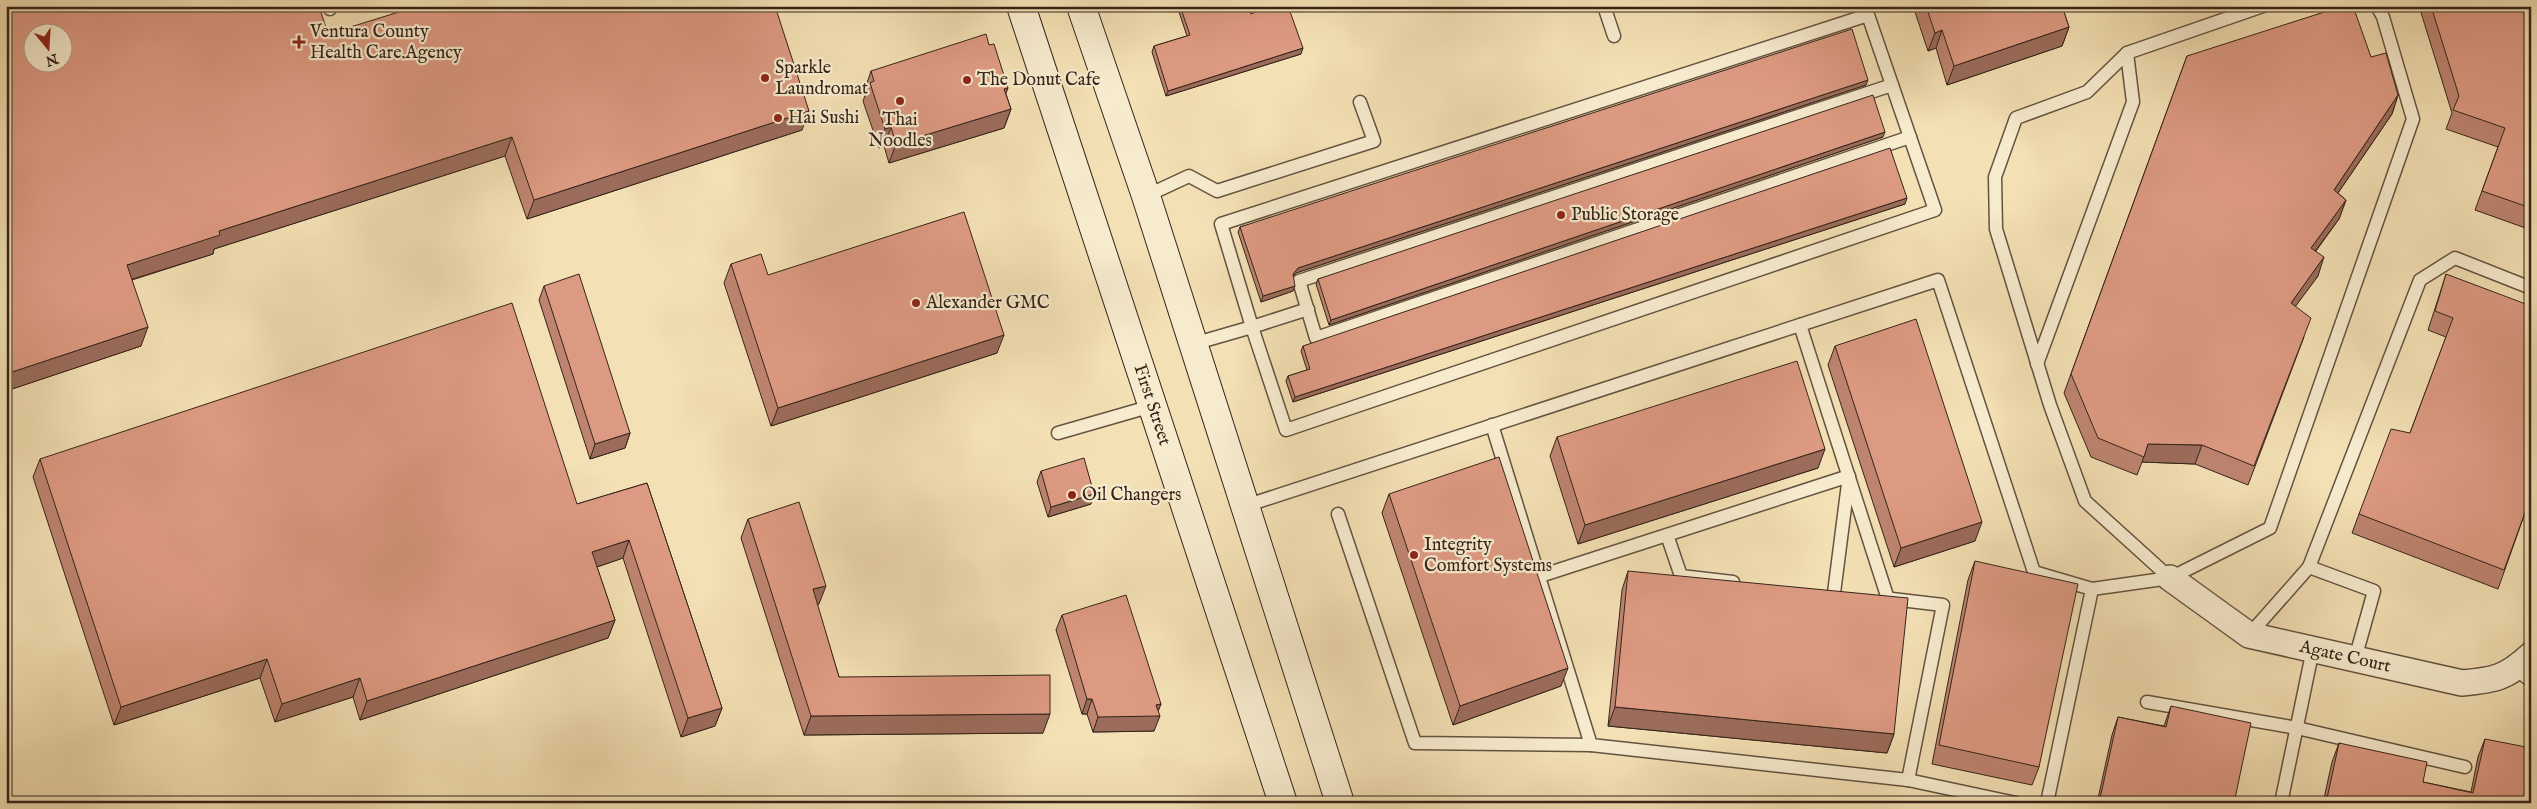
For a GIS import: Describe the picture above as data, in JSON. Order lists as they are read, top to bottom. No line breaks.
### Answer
{"streets":{"main road":["First Street"],"street":["Agate Court"]},"places":{"health":["Ventura County Health Care.Agency"],"other":["Sparkle Laundromat","The Donut Cafe","Thai Noodles","Hai Sushi","Public Storage","Alexander GMC","Oil Changers","Integrity Comfort Systems"]},"north":"bottom"}
